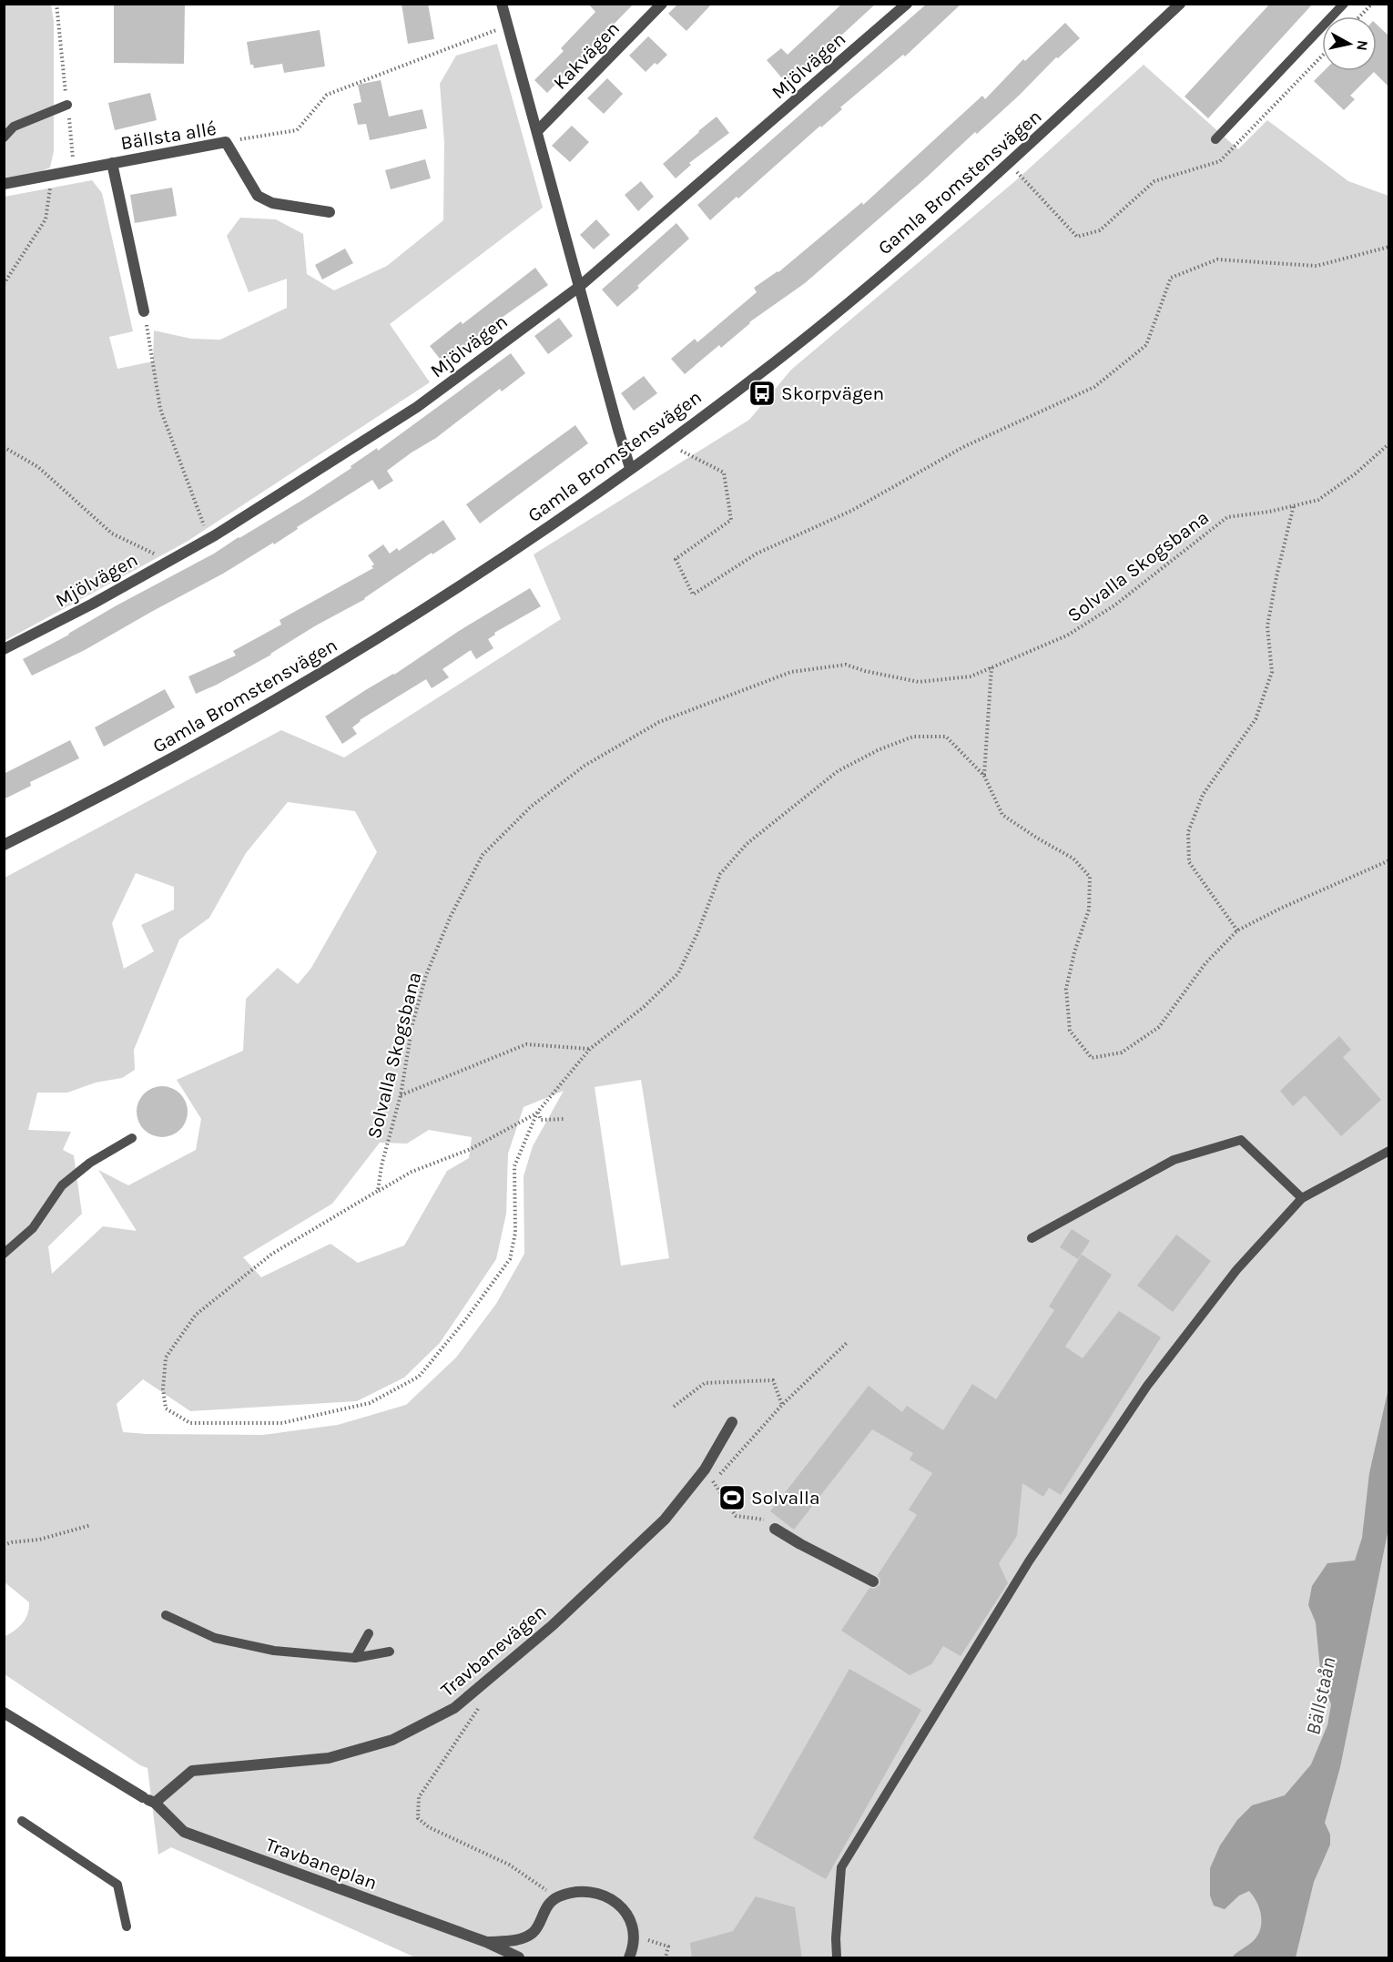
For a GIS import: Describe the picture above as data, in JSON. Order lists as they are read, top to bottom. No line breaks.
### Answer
{"streets":{"street":["Kakvägen","Mjölvägen","Bällsta allé","Gamla Bromstensvägen","Travbanevägen","Travbaneplan"],"path":["Solvalla Skogsbana"]},"crossings":[["Travbanevägen","Travbaneplan"]],"water":["Bällstaån"],"places":{"bus stop":["Skorpvägen"],"sports":["Solvalla"]},"north":"right"}
